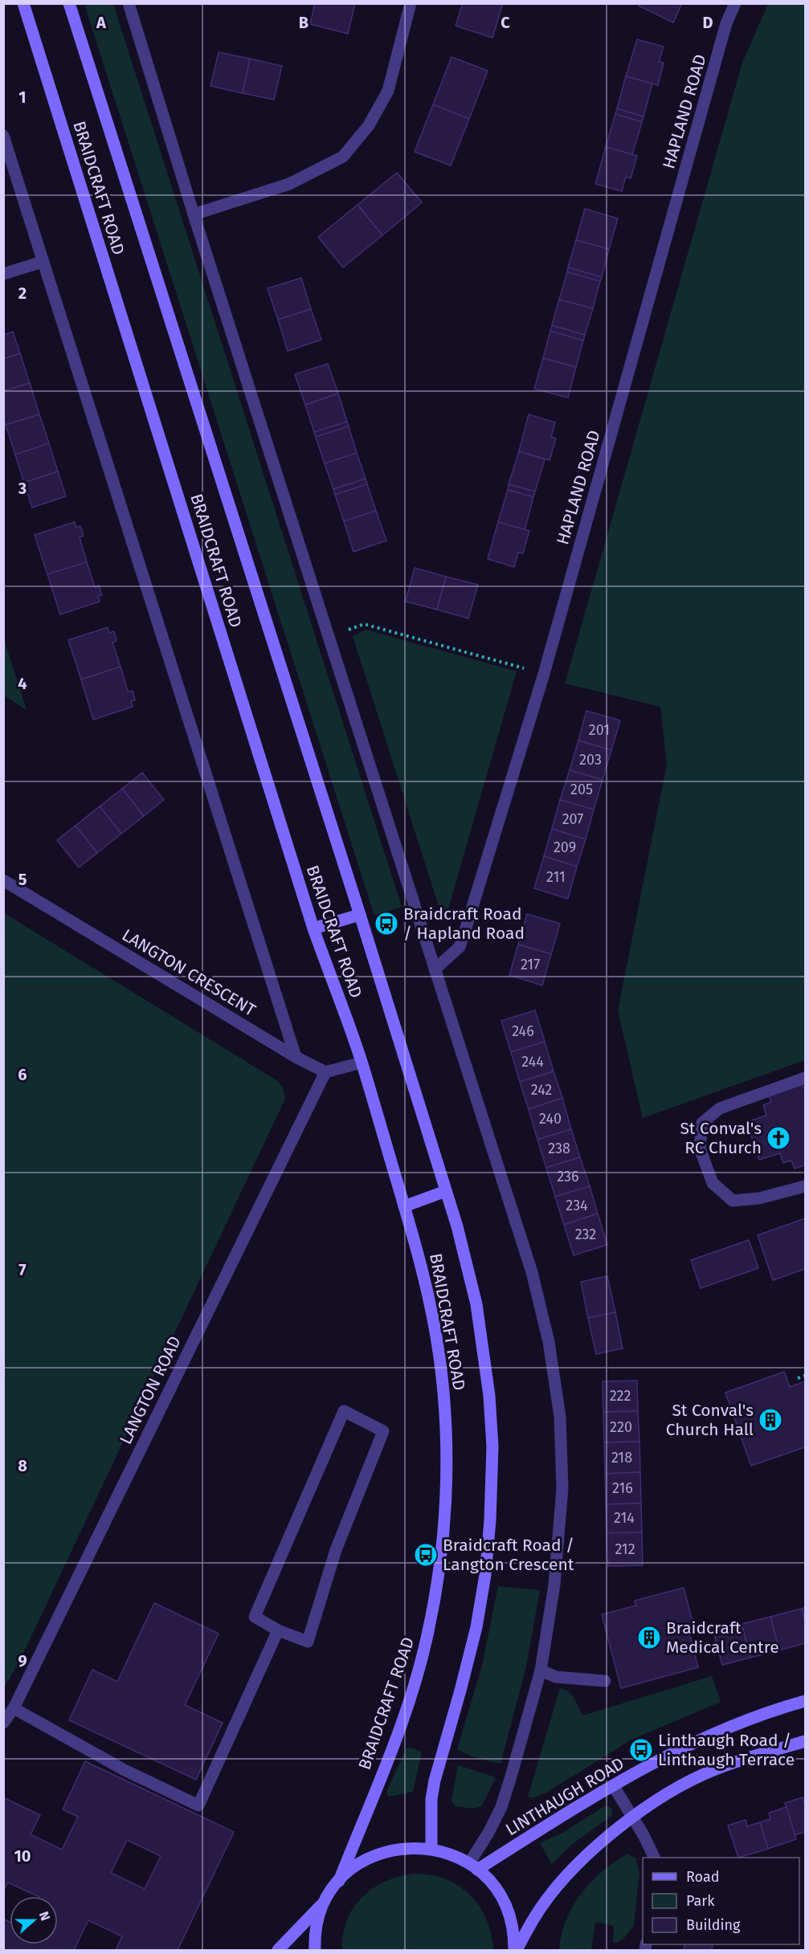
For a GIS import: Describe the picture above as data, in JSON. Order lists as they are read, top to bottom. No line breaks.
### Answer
{"streets":{"street":["HAPLAND ROAD","BRAIDCRAFT ROAD","LANGTON CRESCENT","LANGTON ROAD","LINTHAUGH ROAD"]},"crossings":[["LANGTON CRESCENT","LANGTON ROAD"]],"places":{"bus stop":["Braidcraft Road / Hapland Road","Braidcraft Road / Langton Crescent","Linthaugh Road / Linthaugh Terrace"],"church":["St Conval's RC Church"],"building":["St Conval's Church Hall","Braidcraft Medical Centre"]},"house_numbers":["201","203","205","207","209","211","217","246","244","242","240","238","236","234","232","222","220","218","216","214","212"],"legend":["Road","Park","Building"],"north":"right","grid":{"columns":["A","B","C","D"],"rows":["1","2","3","4","5","6","7","8","9","10"]}}
